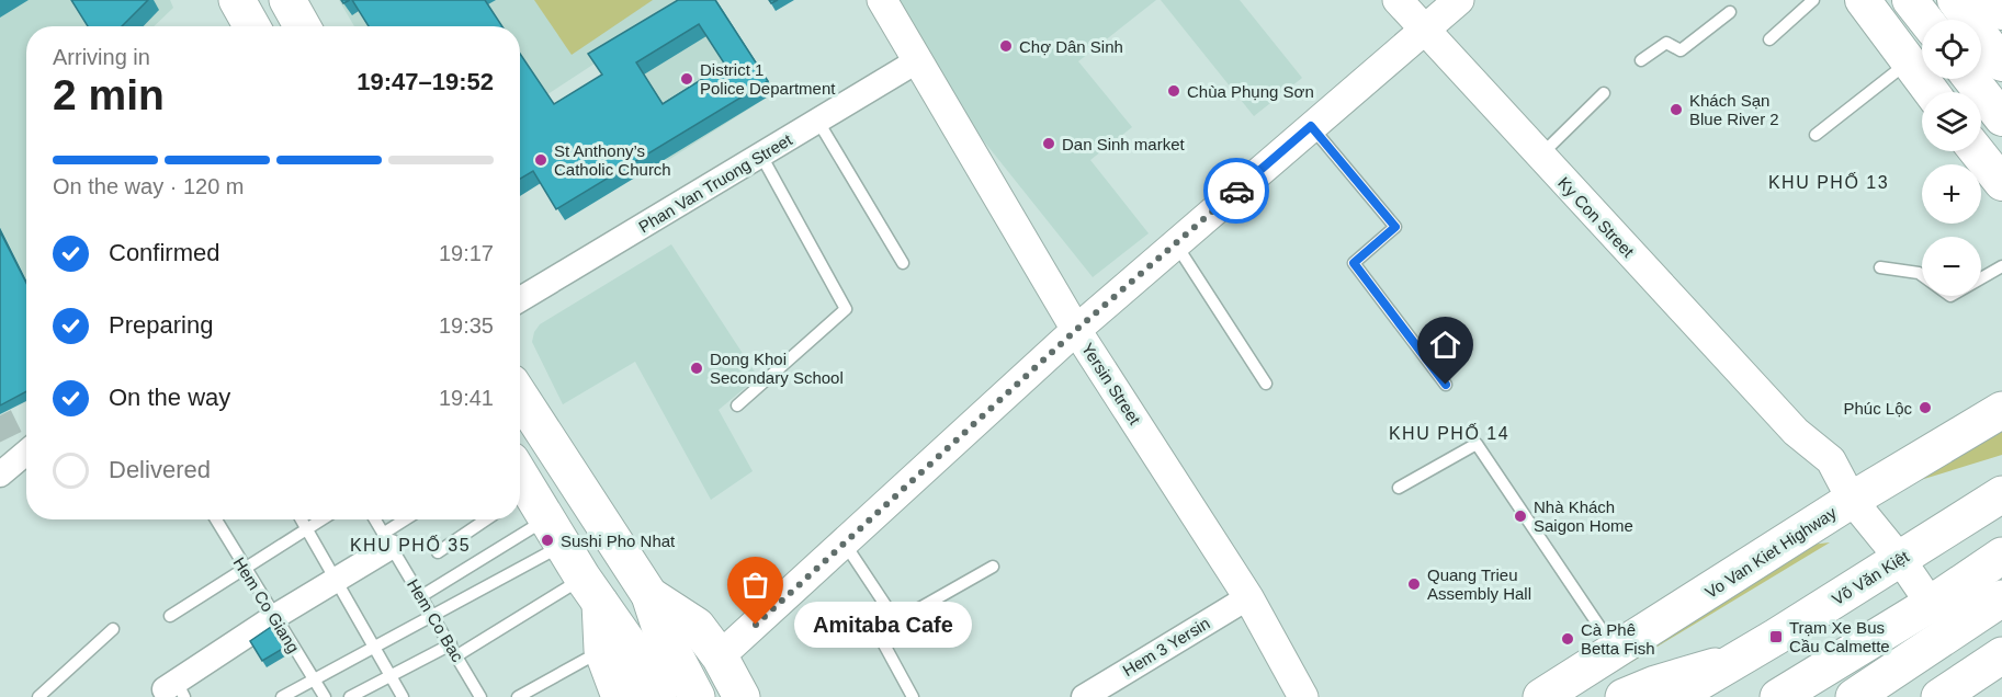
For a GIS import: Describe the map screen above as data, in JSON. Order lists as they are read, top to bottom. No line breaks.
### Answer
{"streets":{"main road":["Vo Van Kiet Highway","Võ Văn Kiệt"],"street":["Phan Van Truong Street","Ky Con Street","Yersin Street","Hem 3 Yersin"],"lane":["Hem Co Giang","Hem Co Bac"]},"crossings":[["Phan Van Truong Street","Yersin Street"],["Ky Con Street","Vo Van Kiet Highway"],["Ky Con Street","Võ Văn Kiệt"],["Yersin Street","Hem 3 Yersin"]],"districts":["KHU PHỐ 13","KHU PHỐ 14","KHU PHỐ 35"],"places":{"other":["Chợ Dân Sinh","District 1 Police Department","Chùa Phụng Sơn","Khách Sạn Blue River 2","Dan Sinh market","St Anthony’s Catholic Church","Dong Khoi Secondary School","Phúc Lộc","Nhà Khách Saigon Home","Sushi Pho Nhat","Quang Trieu Assembly Hall","Amitaba Cafe","Cà Phê Betta Fish"],"transit":["Trạm Xe Bus Cầu Calmette"]},"page":{"map_buttons":["+","−"],"heading":["2 min","Arriving in","19:47–19:52"],"bar":"On the way · 120 m","list":[["Confirmed","19:17"],["Preparing","19:35"],["On the way","19:41"],"Delivered"],"bubble":"Amitaba Cafe"}}
